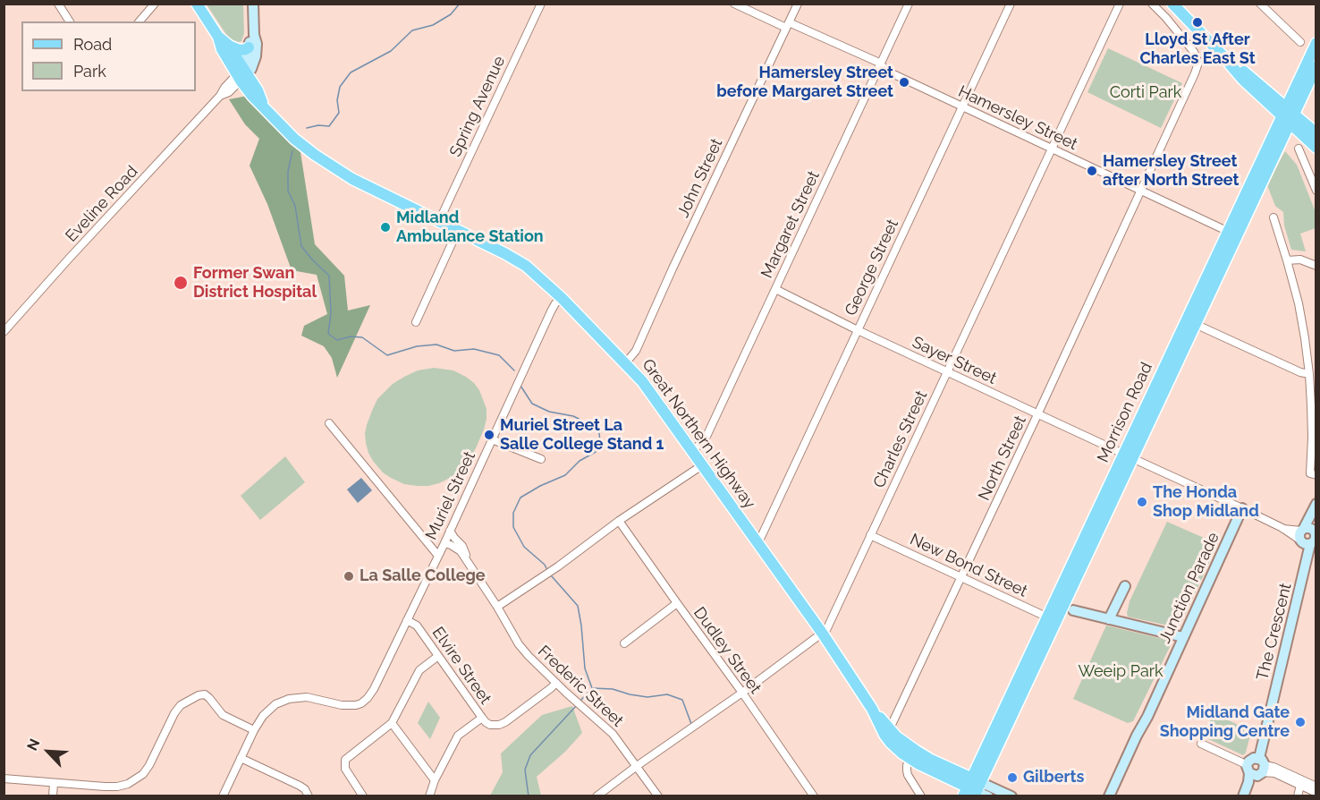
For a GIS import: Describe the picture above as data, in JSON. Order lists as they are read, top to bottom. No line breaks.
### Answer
{"streets":{"main road":["Morrison Road","Great Northern Highway"],"street":["Spring Avenue","Hamersley Street","John Street","Eveline Road","Margaret Street","George Street","Sayer Street","Charles Street","North Street","Muriel Street","New Bond Street","Junction Parade","The Crescent","Dudley Street","Elvire Street","Frederic Street"]},"crossings":[["Spring Avenue","Great Northern Highway"],["Hamersley Street","John Street"],["Hamersley Street","Margaret Street"],["Hamersley Street","George Street"],["Hamersley Street","Morrison Road"],["Hamersley Street","Charles Street"],["Hamersley Street","North Street"],["John Street","Great Northern Highway"],["Eveline Road","Great Northern Highway"],["Margaret Street","Sayer Street"],["Margaret Street","Great Northern Highway"],["George Street","Sayer Street"],["George Street","Great Northern Highway"],["Sayer Street","Morrison Road"],["Sayer Street","Charles Street"],["Sayer Street","North Street"],["Sayer Street","Junction Parade"],["Sayer Street","The Crescent"],["Morrison Road","Great Northern Highway"],["Morrison Road","New Bond Street"],["Great Northern Highway","Charles Street"],["Great Northern Highway","North Street"],["Great Northern Highway","Muriel Street"],["Charles Street","New Bond Street"],["Charles Street","Dudley Street"],["Charles Street","Frederic Street"],["North Street","New Bond Street"],["Muriel Street","Elvire Street"],["Muriel Street","Frederic Street"],["Elvire Street","Frederic Street"]],"parks":["Corti Park","Weeip Park"],"places":["Lloyd St After Charles East St","Hamersley Street before Margaret Street","Hamersley Street after North Street","Midland Ambulance Station","Former Swan District Hospital","Muriel Street La Salle College Stand 1","The Honda Shop Midland","La Salle College","Midland Gate Shopping Centre","Gilberts"],"legend":["Road","Park"],"north":"top left"}
